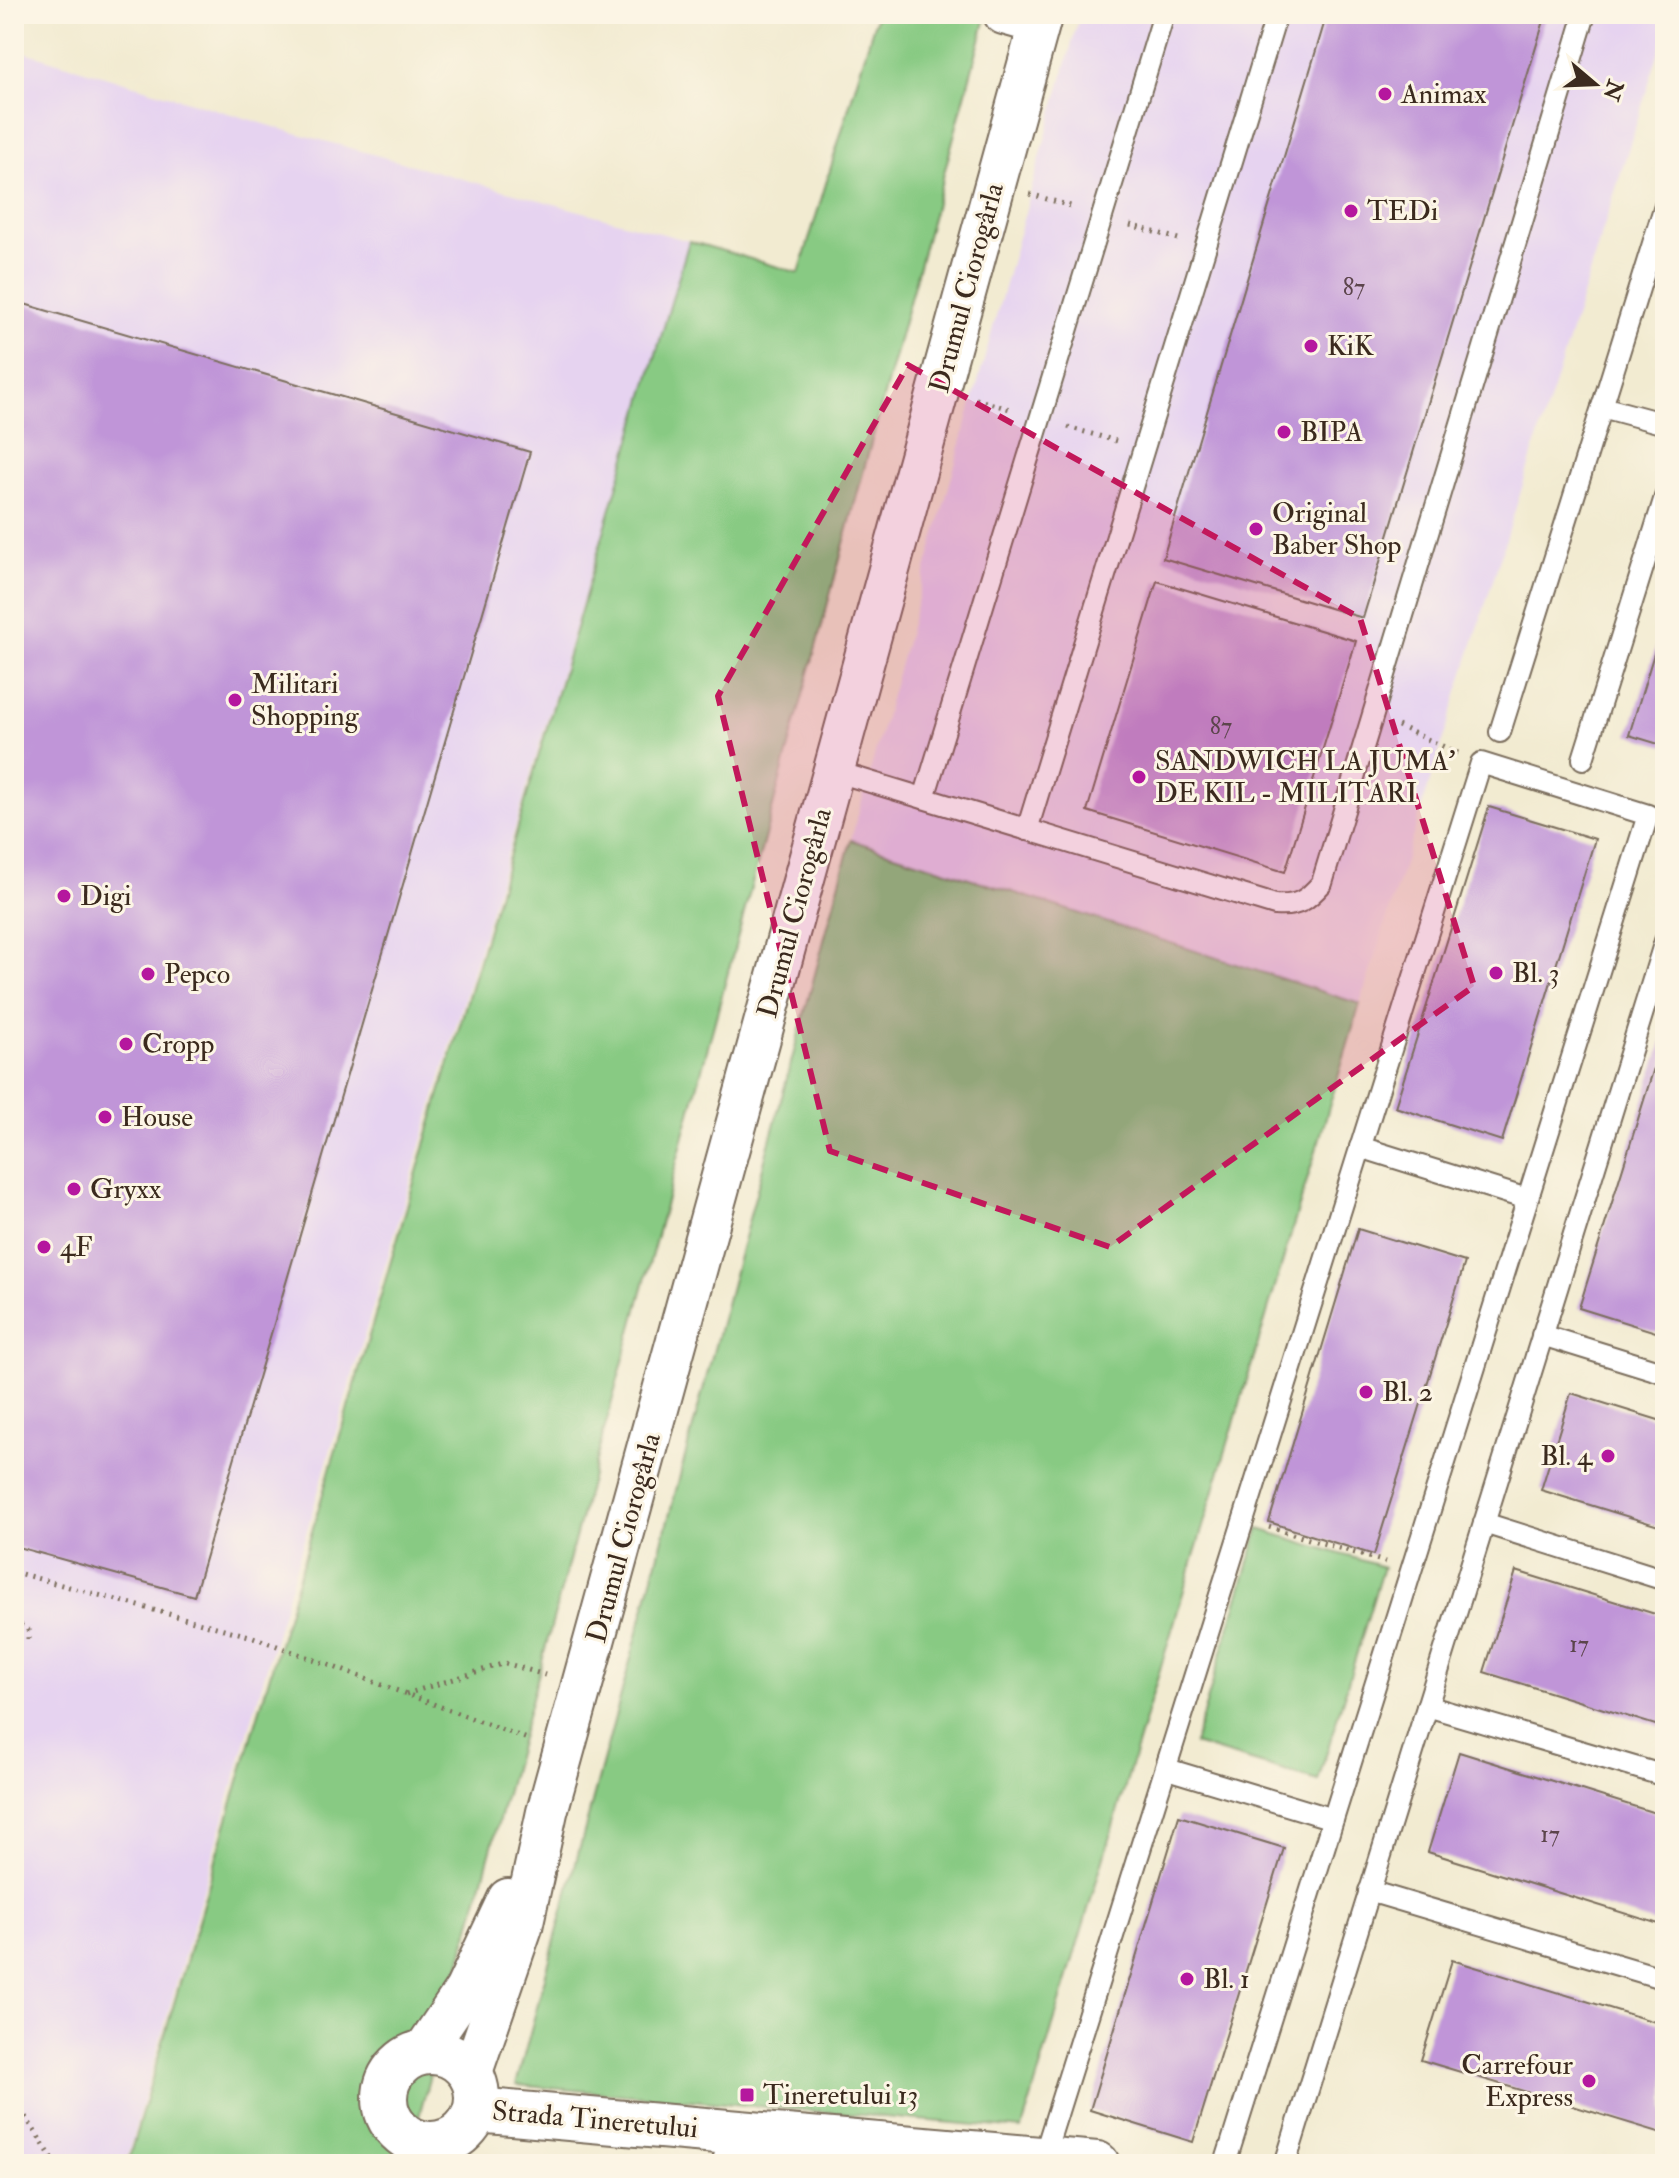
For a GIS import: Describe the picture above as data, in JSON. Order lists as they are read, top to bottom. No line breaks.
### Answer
{"streets":{"street":["Drumul Ciorogârla","Strada Tineretului"]},"crossings":[["Drumul Ciorogârla","Strada Tineretului"]],"places":{"other":["Animax","TEDi","KiK","BIPA","Original Baber Shop","Militari Shopping","SANDWICH LA JUMA' DE KIL - MILITARI","Digi","Bl. 3","Pepco","Cropp","House","Gryxx","4F","Bl. 2","Bl. 4","Bl. 1","Carrefour Express"],"transit":["Tineretului 13"]},"house_numbers":["87","87","17","17"],"north":"right"}
